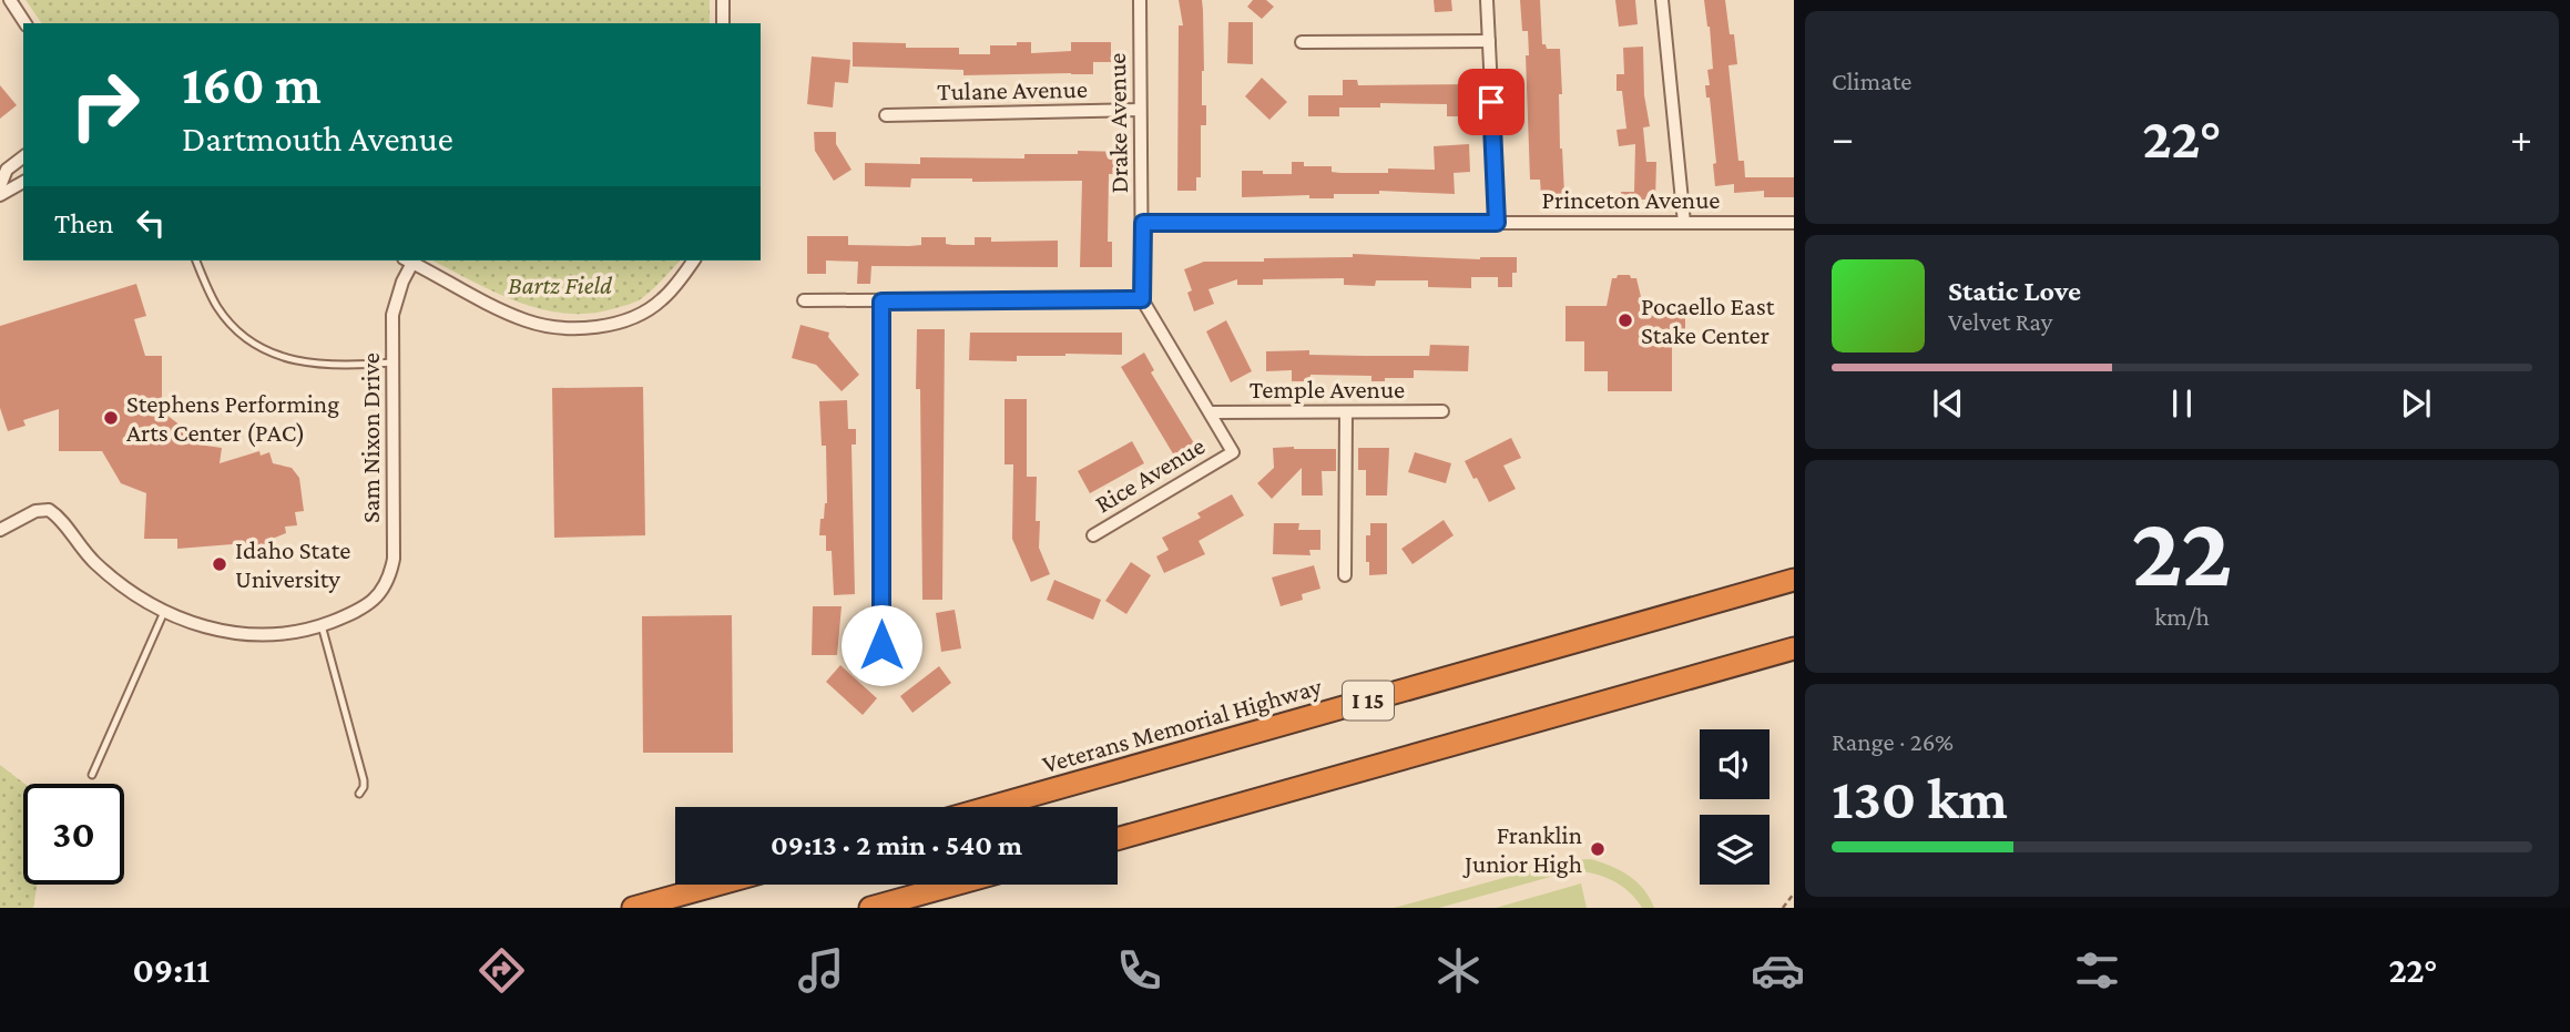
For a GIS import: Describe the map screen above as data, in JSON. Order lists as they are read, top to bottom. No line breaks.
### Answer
{"streets":{"highway":["I 15","Veterans Memorial Highway"],"street":["Tulane Avenue","Drake Avenue","Princeton Avenue","Temple Avenue","Sam Nixon Drive","Rice Avenue"]},"crossings":[["Tulane Avenue","Drake Avenue"],["Drake Avenue","Princeton Avenue"],["Temple Avenue","Rice Avenue"]],"parks":["Bartz Field"],"places":["Pocaello East Stake Center","Stephens Performing Arts Center (PAC)","Idaho State University","Franklin Junior High"],"page":{"tile":["Climate",["22","km/h"],["Range · 26%","130 km"]],"turn":["160 m","Dartmouth Avenue"],"heat":["−","22°","+"],"then":"Then","song":["Static Love","Velvet Ray"],"limit":"30","trip":"09:13 · 2 min · 540 m","tabs":["09:11","22°"]}}
